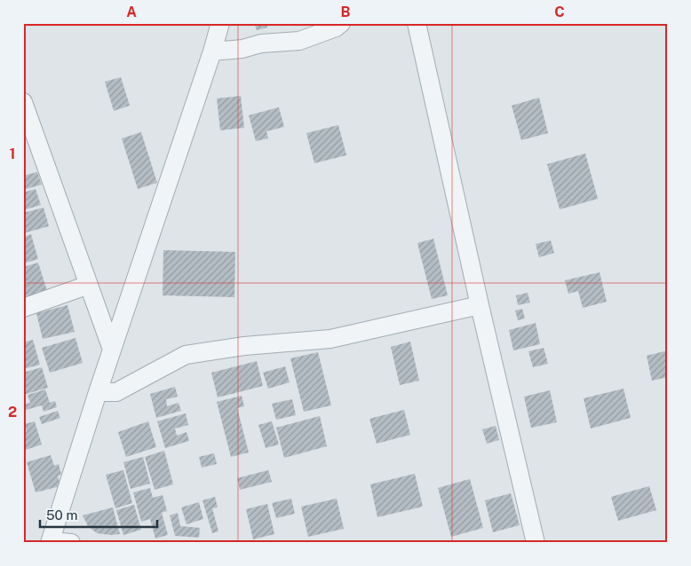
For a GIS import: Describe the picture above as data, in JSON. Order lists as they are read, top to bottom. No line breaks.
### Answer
{"scale_bar":"50 m","grid":{"columns":["A","B","C"],"rows":["1","2"]}}
